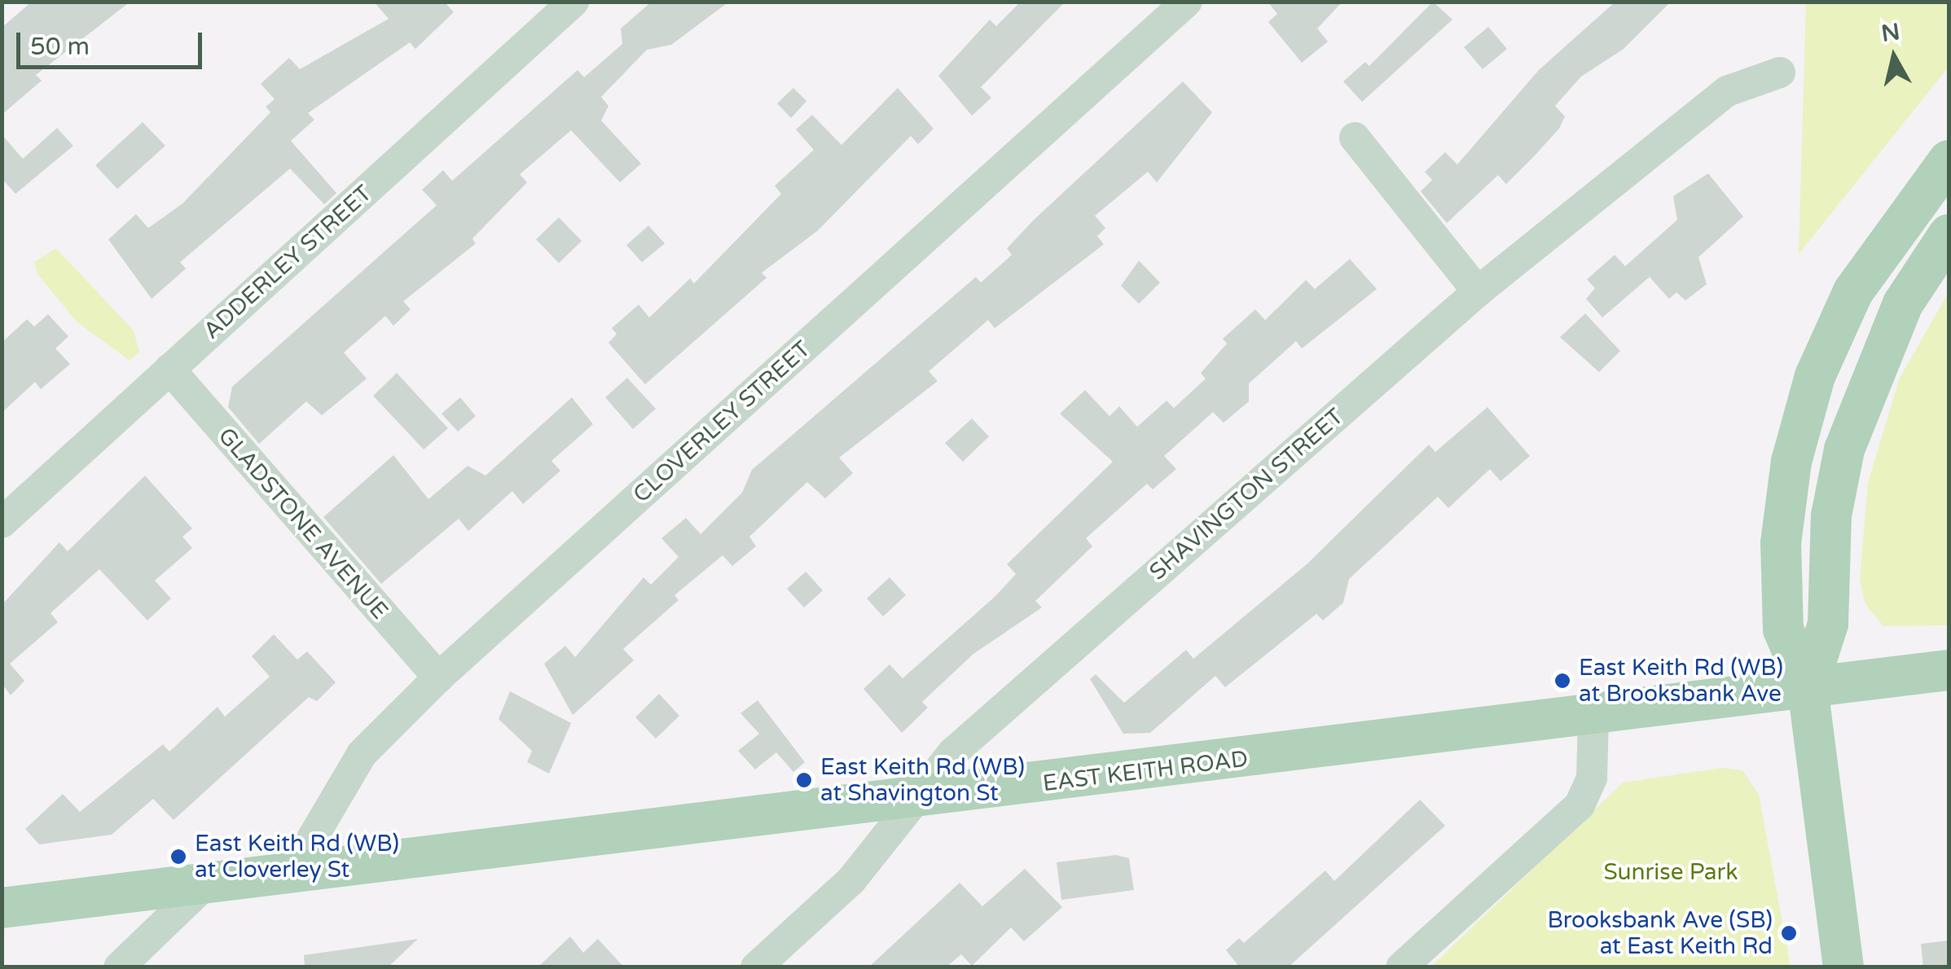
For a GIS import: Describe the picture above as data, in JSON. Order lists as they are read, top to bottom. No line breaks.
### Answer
{"streets":{"main road":["EAST KEITH ROAD"],"street":["ADDERLEY STREET","CLOVERLEY STREET","SHAVINGTON STREET","GLADSTONE AVENUE"]},"crossings":[["ADDERLEY STREET","GLADSTONE AVENUE"],["CLOVERLEY STREET","GLADSTONE AVENUE"],["CLOVERLEY STREET","EAST KEITH ROAD"],["SHAVINGTON STREET","EAST KEITH ROAD"]],"parks":["Sunrise Park"],"places":["East Keith Rd (WB) at Brooksbank Ave","East Keith Rd (WB) at Shavington St","East Keith Rd (WB) at Cloverley St","Brooksbank Ave (SB) at East Keith Rd"],"scale_bar":"50 m","north":"top"}
